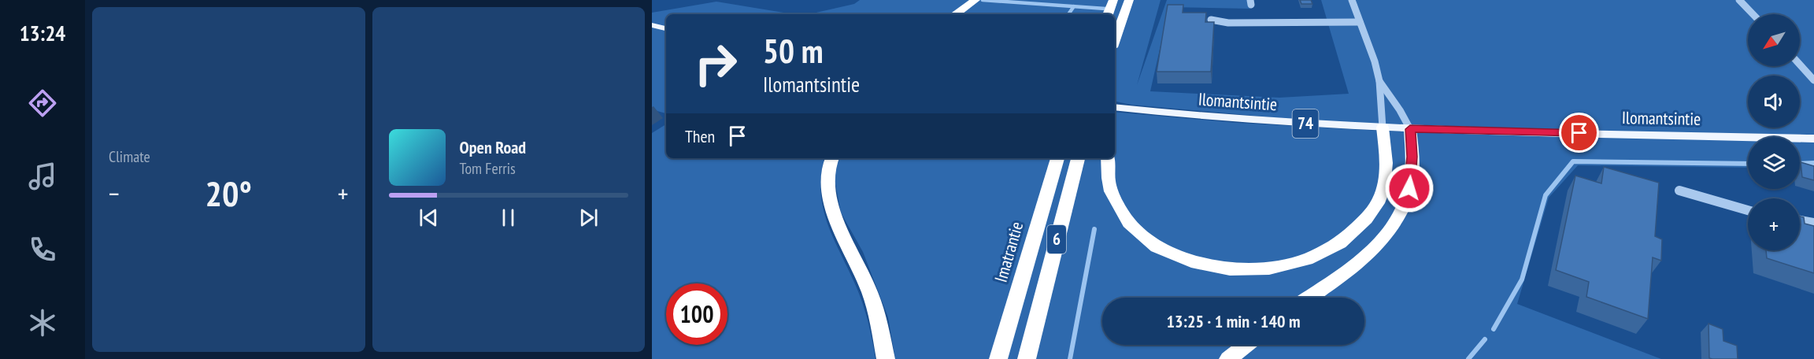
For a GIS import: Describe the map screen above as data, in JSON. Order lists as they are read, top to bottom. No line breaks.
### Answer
{"streets":{"highway":["6","Imatrantie"],"main road":["Ilomantsintie","74"]},"north":"bottom left","page":{"tabs":"13:24","tile":"Climate","map_buttons":"+","turn":["50 m","Ilomantsintie"],"then":"Then","song":["Open Road","Tom Ferris"],"heat":["−","20°","+"],"limit":"100","trip":"13:25 · 1 min · 140 m"}}
